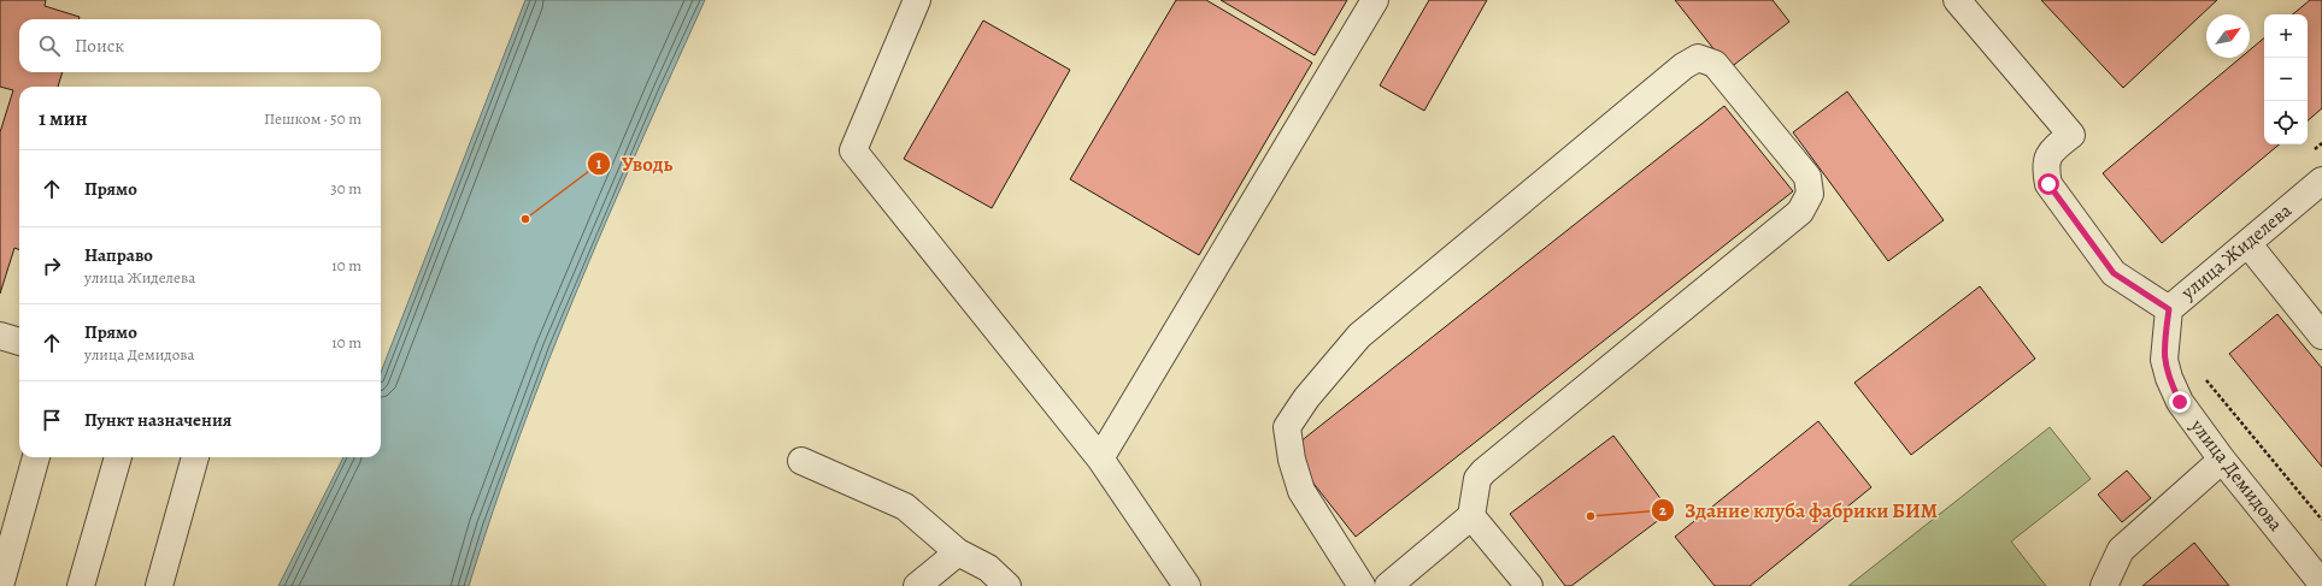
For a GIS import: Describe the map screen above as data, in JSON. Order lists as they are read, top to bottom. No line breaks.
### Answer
{"streets":{"street":["улица Жиделева","улица Демидова"]},"crossings":[["улица Жиделева","улица Демидова"]],"places":["Уводь","Здание клуба фабрики БИМ"],"north":"top right","page":{"map_buttons":["+","−"],"search":"Поиск","heading":["1 мин","Пешком · 50 m"],"list":[["Прямо","30 m"],["Направо","улица Жиделева","10 m"],["Прямо","улица Демидова","10 m"],"Пункт назначения"]}}
